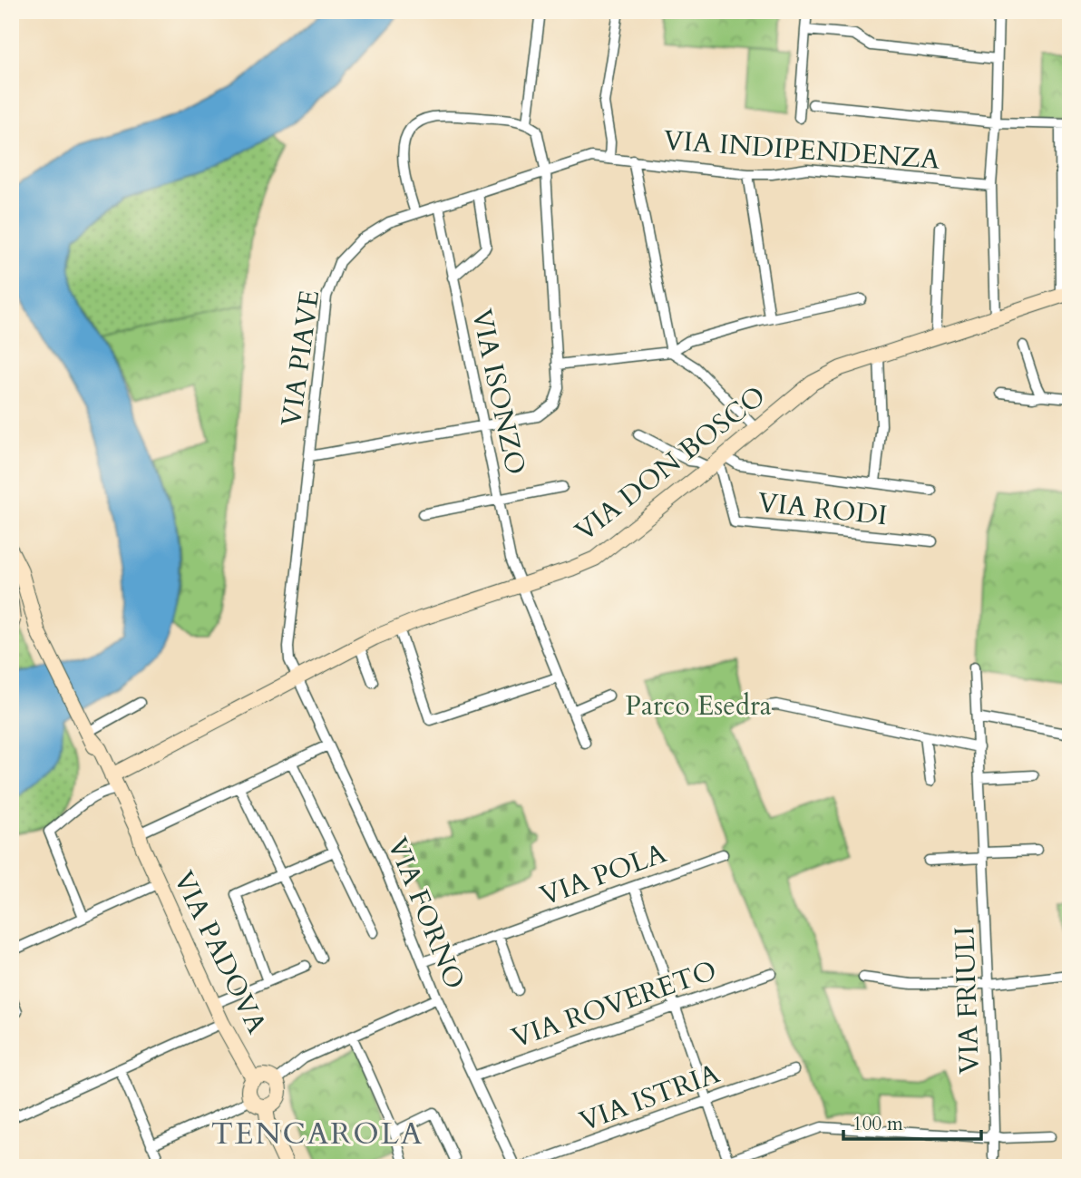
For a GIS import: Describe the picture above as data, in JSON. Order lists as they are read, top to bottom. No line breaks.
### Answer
{"streets":{"street":["VIA INDIPENDENZA","VIA PIAVE","VIA ISONZO","VIA DON BOSCO","VIA RODI","VIA POLA","VIA FORNO","VIA PADOVA","VIA FRIULI","VIA ROVERETO","VIA ISTRIA"]},"crossings":[["VIA INDIPENDENZA","VIA PIAVE"],["VIA PIAVE","VIA ISONZO"],["VIA PIAVE","VIA DON BOSCO"],["VIA PIAVE","VIA FORNO"],["VIA ISONZO","VIA DON BOSCO"],["VIA DON BOSCO","VIA RODI"],["VIA DON BOSCO","VIA FORNO"],["VIA DON BOSCO","VIA PADOVA"],["VIA POLA","VIA FORNO"],["VIA FORNO","VIA ROVERETO"]],"districts":["TENCAROLA"],"parks":["Parco Esedra"],"scale_bar":"100 m"}
